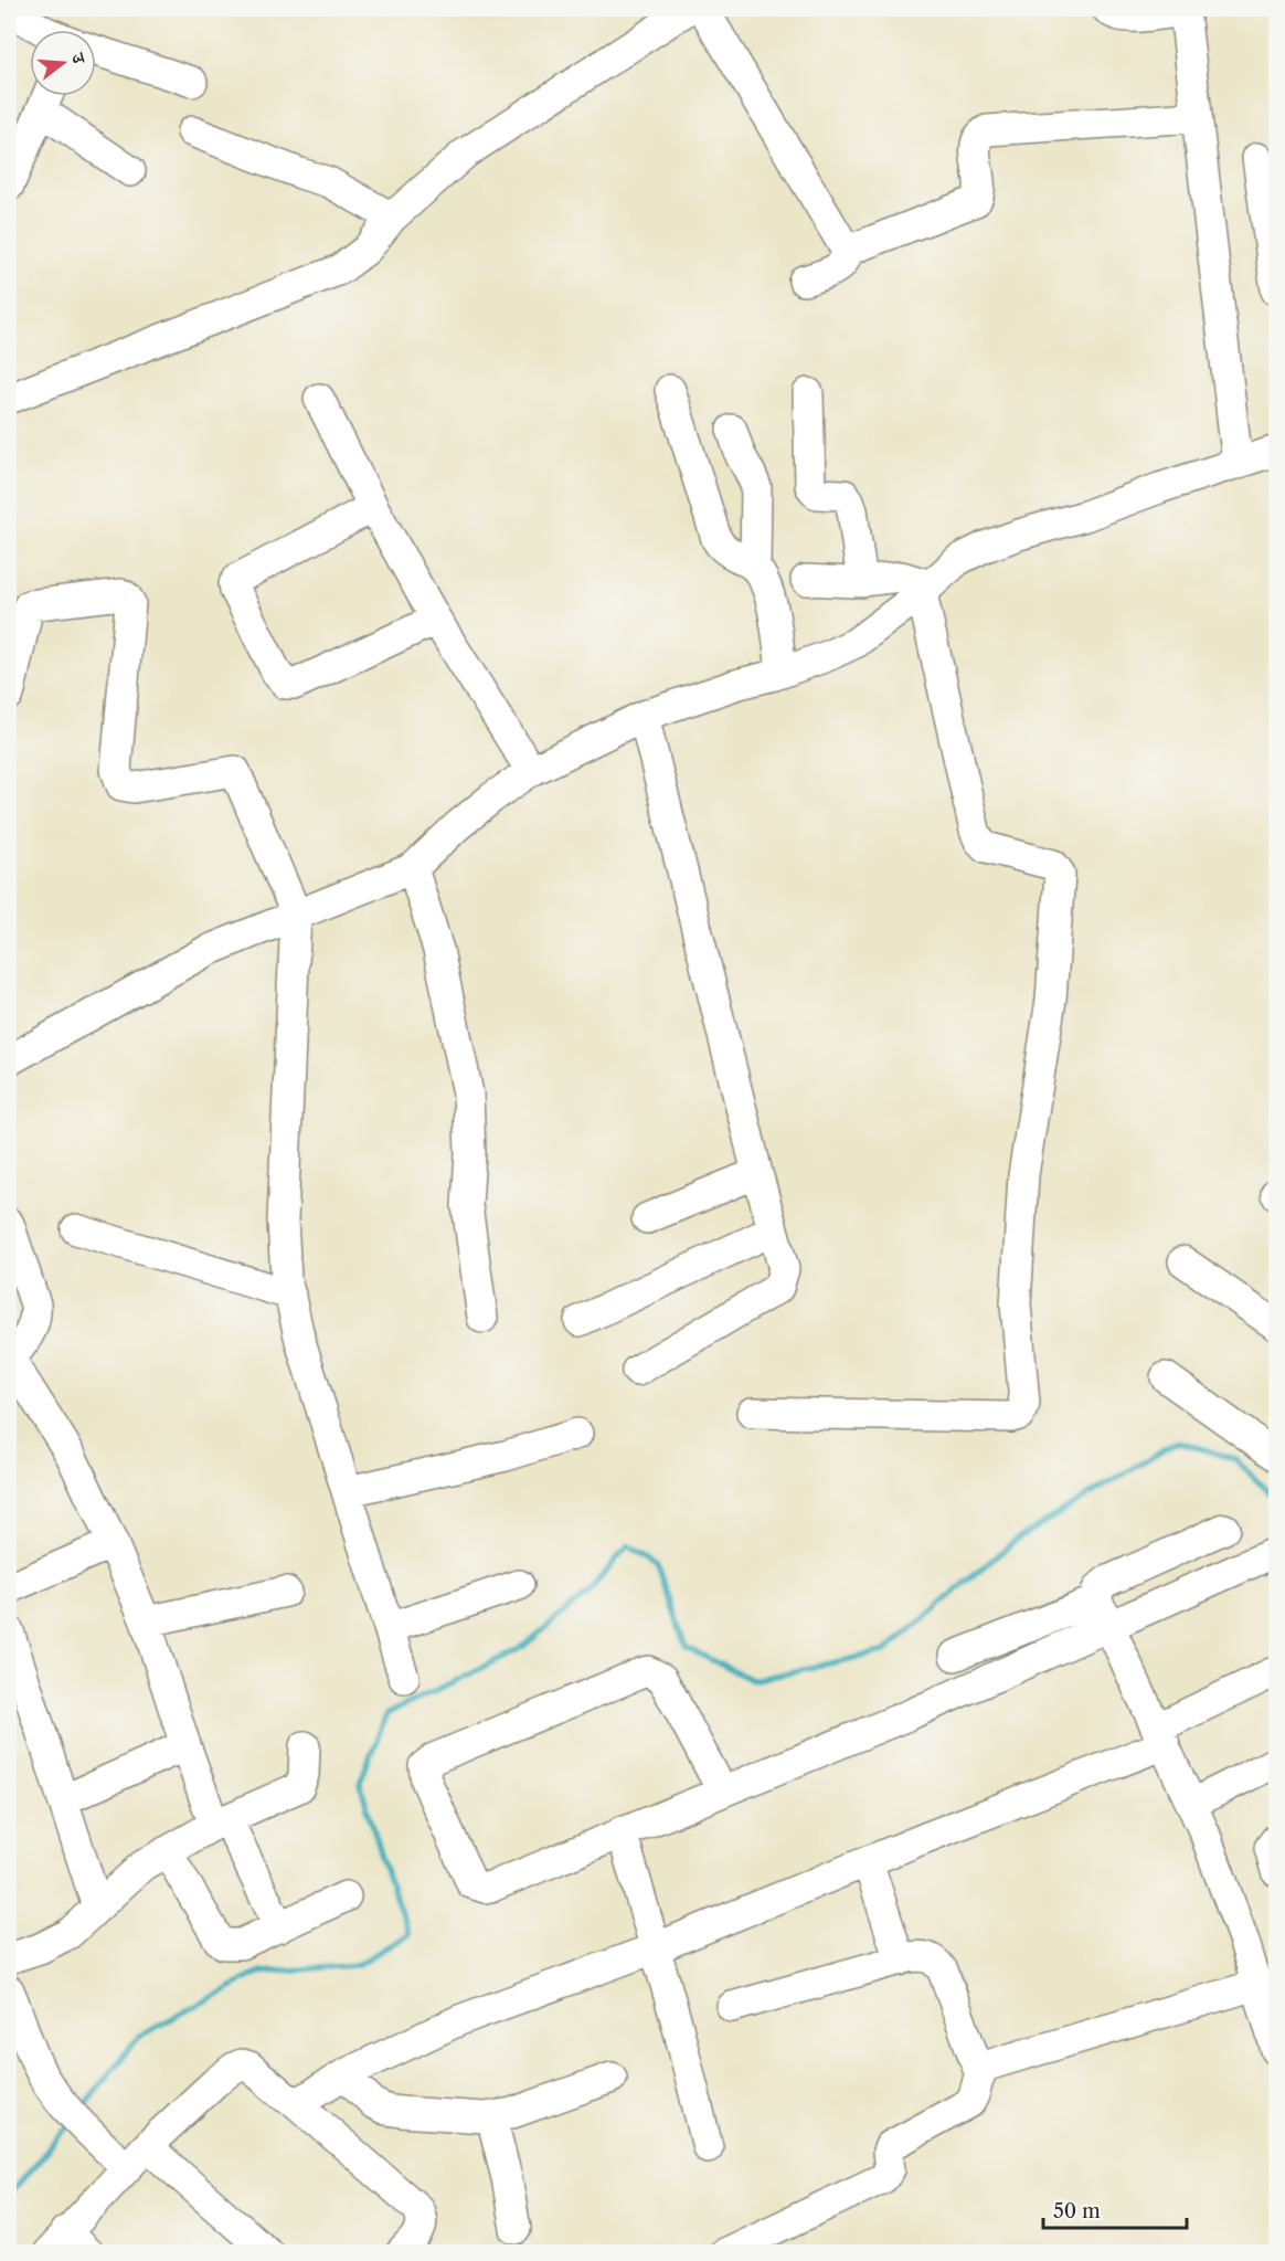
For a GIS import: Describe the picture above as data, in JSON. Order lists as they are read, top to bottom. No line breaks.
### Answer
{"scale_bar":"50 m","north":"right"}
